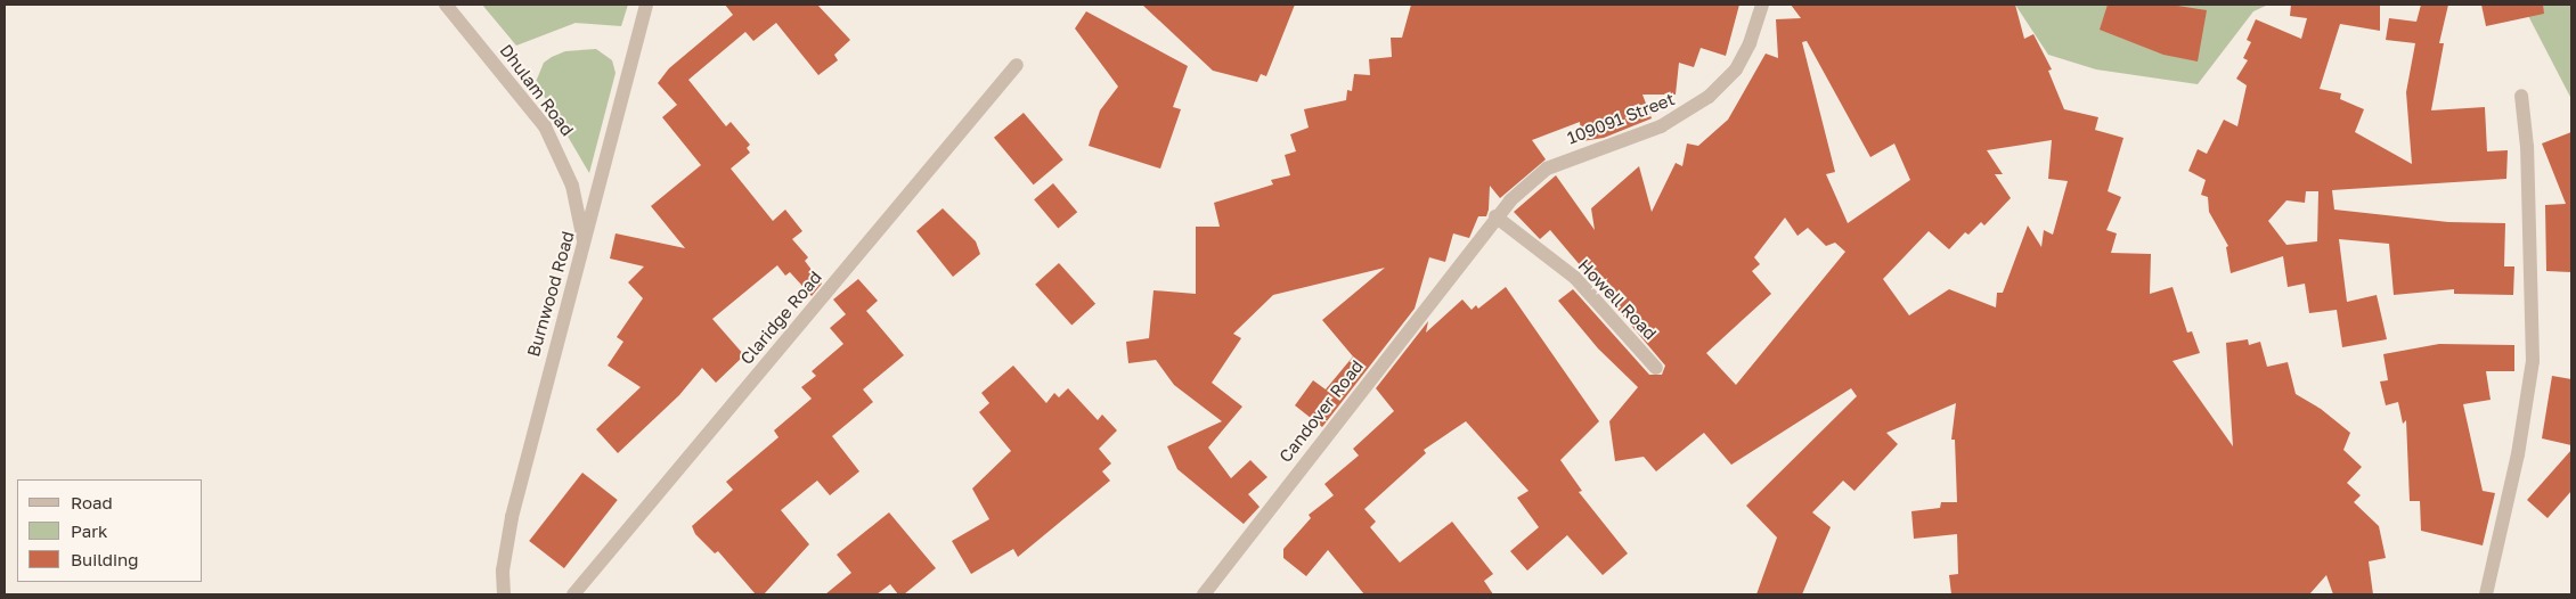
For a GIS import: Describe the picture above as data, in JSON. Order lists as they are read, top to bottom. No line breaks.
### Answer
{"streets":{"street":["Dhulam Road","109091 Street","Burnwood Road","Howell Road","Claridge Road","Candover Road"]},"crossings":[["Dhulam Road","Burnwood Road"],["109091 Street","Howell Road"],["109091 Street","Candover Road"]],"legend":["Road","Park","Building"]}
